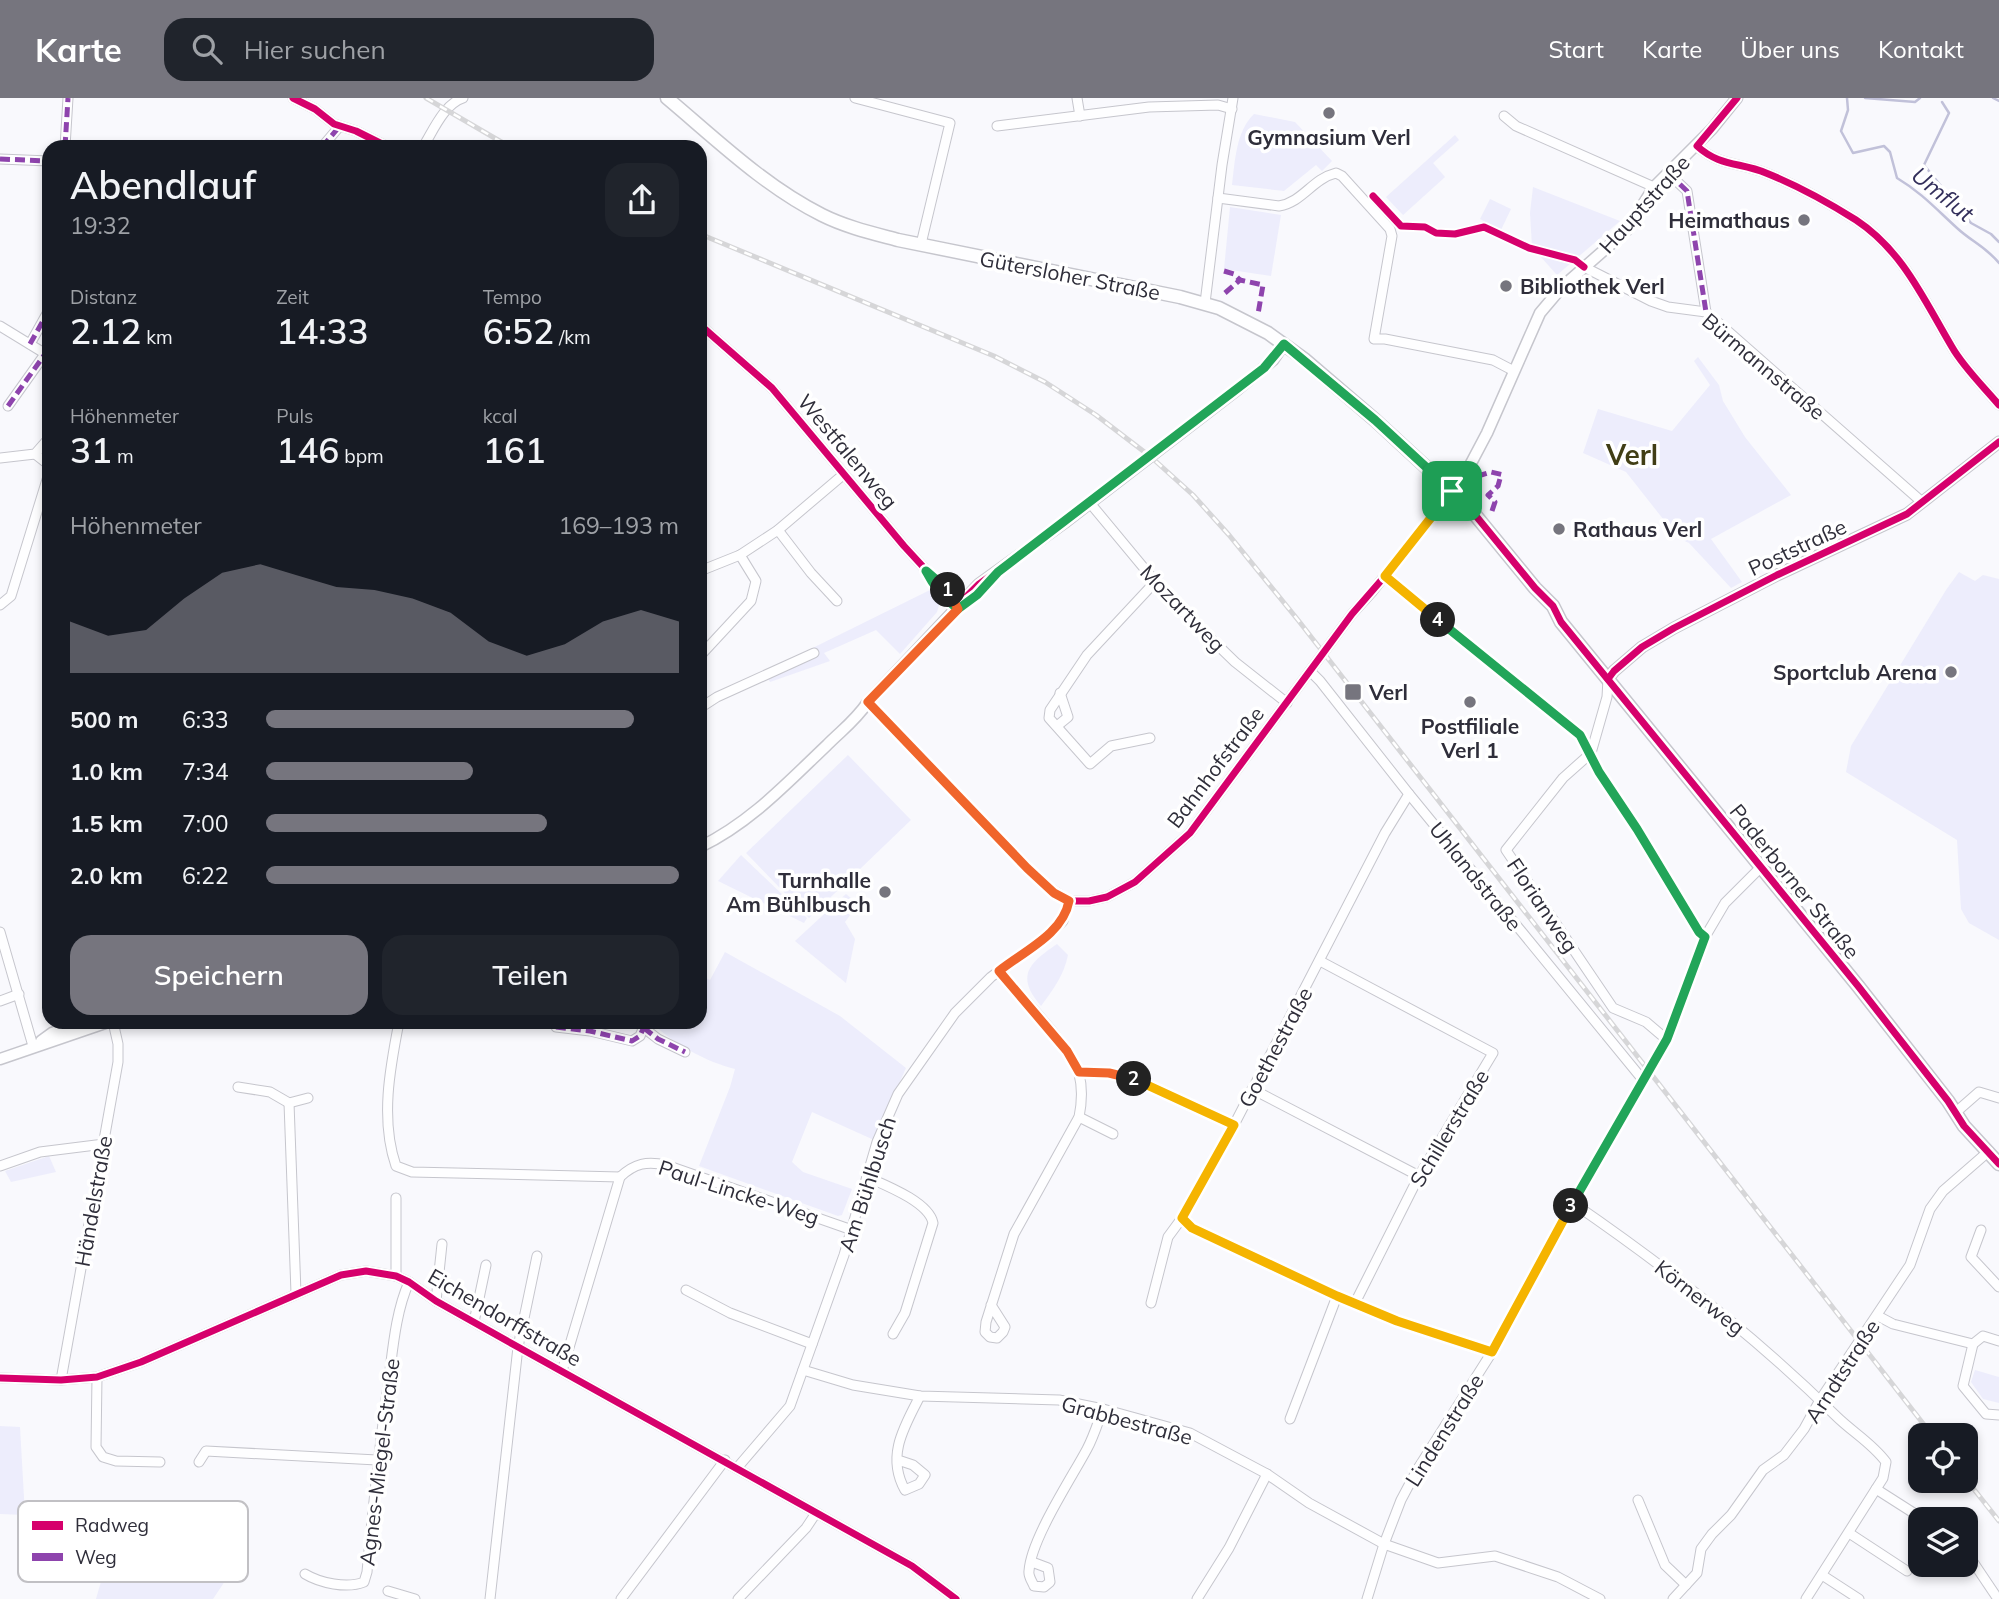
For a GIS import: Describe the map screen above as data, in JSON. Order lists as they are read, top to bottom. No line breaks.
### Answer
{"streets":{"main road":["Gütersloher Straße","Paderborner Straße"],"street":["Hauptstraße","Bürmannstraße","Westfalenweg","Poststraße","Mozartweg","Bahnhofstraße","Uhlandstraße","Florianweg","Goethestraße","Schillerstraße","Am Bühlbusch","Paul-Lincke-Weg","Händelstraße","Körnerweg","Eichendorffstraße","Arndtstraße","Grabbestraße","Lindenstraße","Agnes-Miegel-Straße"]},"crossings":[["Hauptstraße","Gütersloher Straße"],["Hauptstraße","Bürmannstraße"],["Hauptstraße","Bahnhofstraße"],["Hauptstraße","Paderborner Straße"],["Gütersloher Straße","Bahnhofstraße"],["Gütersloher Straße","Paderborner Straße"],["Bürmannstraße","Poststraße"],["Poststraße","Paderborner Straße"],["Mozartweg","Bahnhofstraße"],["Bahnhofstraße","Uhlandstraße"],["Bahnhofstraße","Paderborner Straße"],["Bahnhofstraße","Am Bühlbusch"],["Uhlandstraße","Goethestraße"],["Uhlandstraße","Lindenstraße"],["Paderborner Straße","Arndtstraße"],["Paderborner Straße","Lindenstraße"],["Florianweg","Lindenstraße"],["Goethestraße","Schillerstraße"],["Am Bühlbusch","Paul-Lincke-Weg"],["Am Bühlbusch","Eichendorffstraße"],["Am Bühlbusch","Grabbestraße"],["Händelstraße","Eichendorffstraße"],["Körnerweg","Arndtstraße"],["Körnerweg","Lindenstraße"],["Eichendorffstraße","Agnes-Miegel-Straße"],["Grabbestraße","Lindenstraße"]],"districts":["Verl"],"water":["Umflut"],"places":{"other":["Gymnasium Verl","Heimathaus","Bibliothek Verl","Rathaus Verl","Sportclub Arena","Postfiliale Verl 1","Turnhalle Am Bühlbusch"],"transit":["Verl"]},"legend":["Radweg","Weg"],"page":{"header":"Karte","search":"Hier suchen","nav":["Start","Karte","Über uns","Kontakt"],"heading":["Abendlauf","19:32"],"stats":[["Distanz","2.12 km"],["Zeit","14:33"],["Tempo","6:52 /km"],["Höhenmeter","31 m"],["Puls","146 bpm"],["kcal","161"]],"chart":["Höhenmeter","169–193 m"],"pins":["1","4","2","3"],"list":[{"name":"500 m","note":"6:33"},{"name":"1.0 km","note":"7:34"},{"name":"1.5 km","note":"7:00"},{"name":"2.0 km","note":"6:22"}],"buttons":["Speichern","Teilen"]}}
